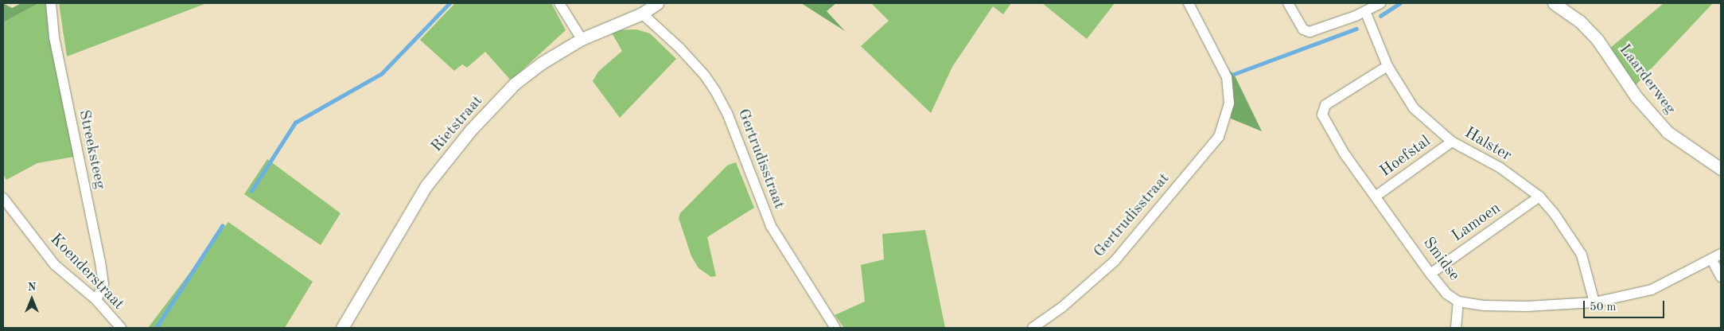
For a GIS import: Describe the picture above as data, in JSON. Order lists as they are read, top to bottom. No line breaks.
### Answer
{"streets":{"street":["Laarderweg","Rietstraat","Halster","Streeksteeg","Hoefstal","Gertrudisstraat","Lamoen","Smidse","Koenderstraat"]},"crossings":[["Rietstraat","Gertrudisstraat"],["Halster","Hoefstal"],["Halster","Lamoen"],["Halster","Smidse"],["Streeksteeg","Koenderstraat"],["Hoefstal","Smidse"],["Lamoen","Smidse"]],"scale_bar":"50 m","north":"top"}
